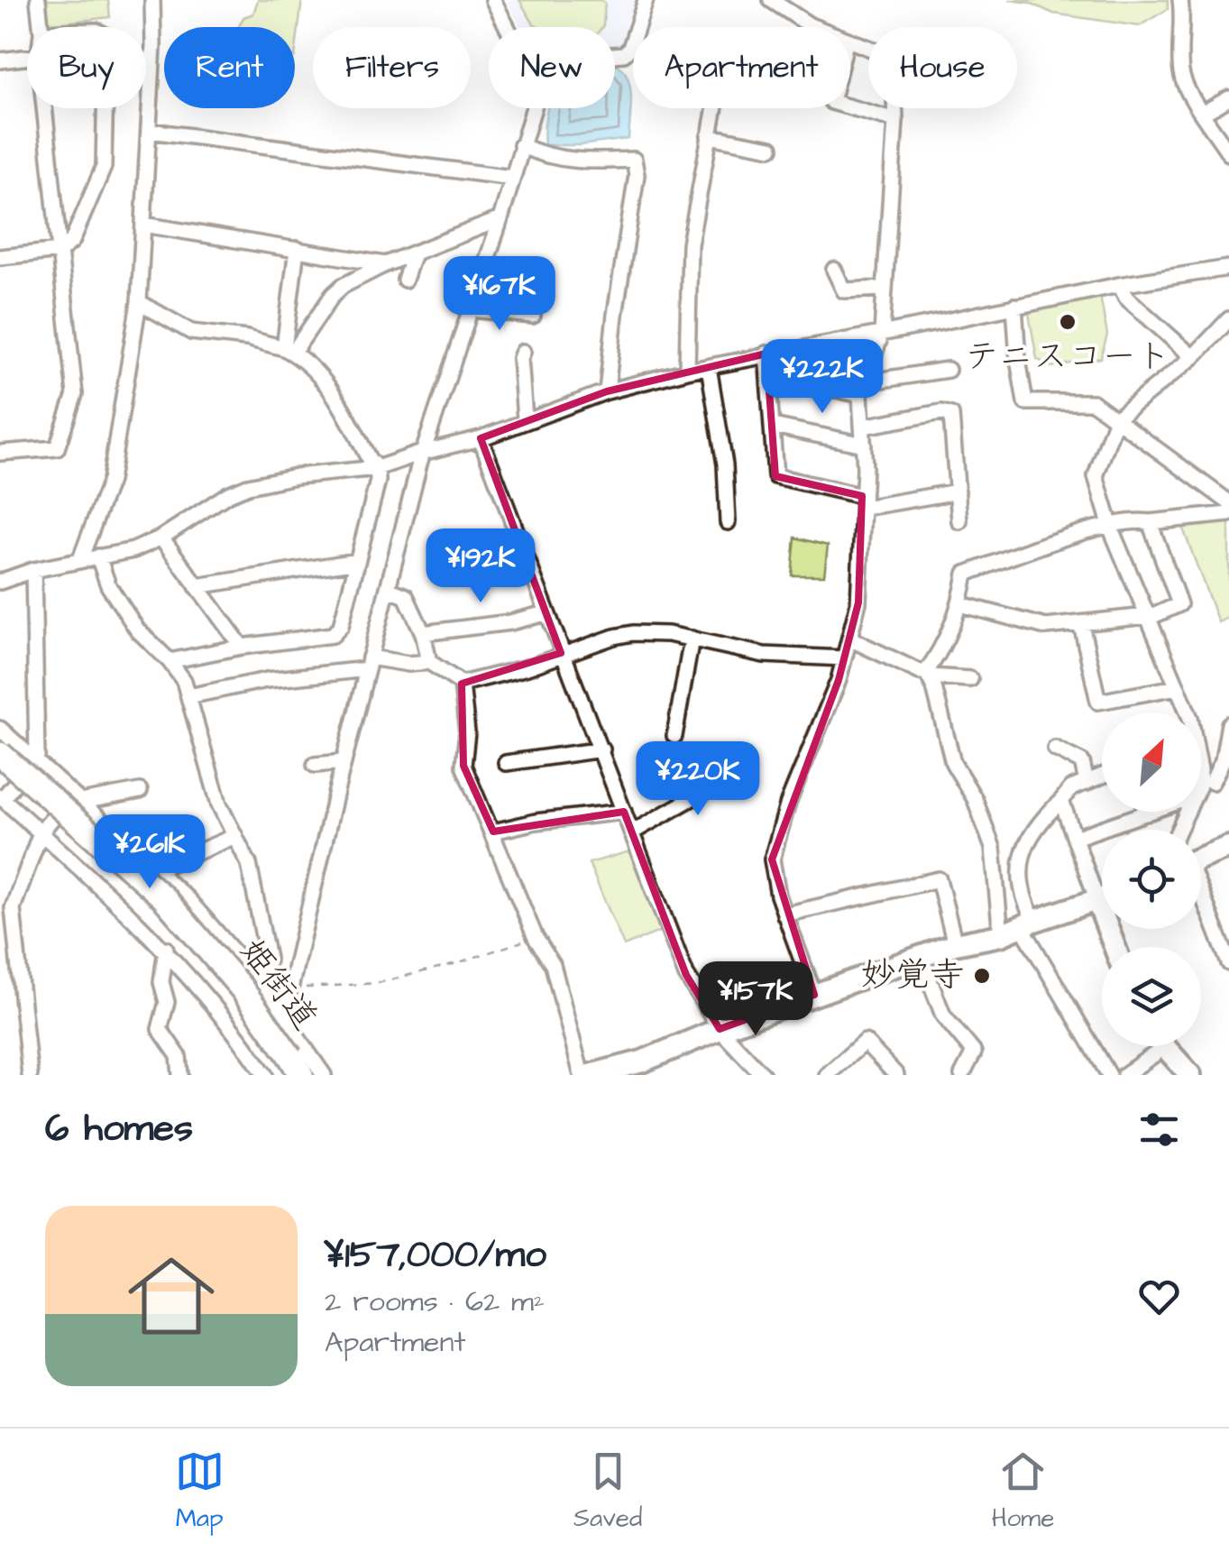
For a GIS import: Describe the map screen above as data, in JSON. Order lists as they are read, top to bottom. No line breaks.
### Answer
{"streets":{"main road":["姫街道"]},"places":["テニスコート","妙覚寺"],"north":"top right","page":{"chip":["Buy","Rent","Filters","New","Apartment","House"],"price":["¥167K","¥222K","¥192K","¥220K","¥261K","¥157K"],"heading":"6 homes","list":[{"name":"¥157,000/mo","note":"2 rooms · 62 m² · Apartment"}],"tabs":["Map","Saved","Home"]}}
